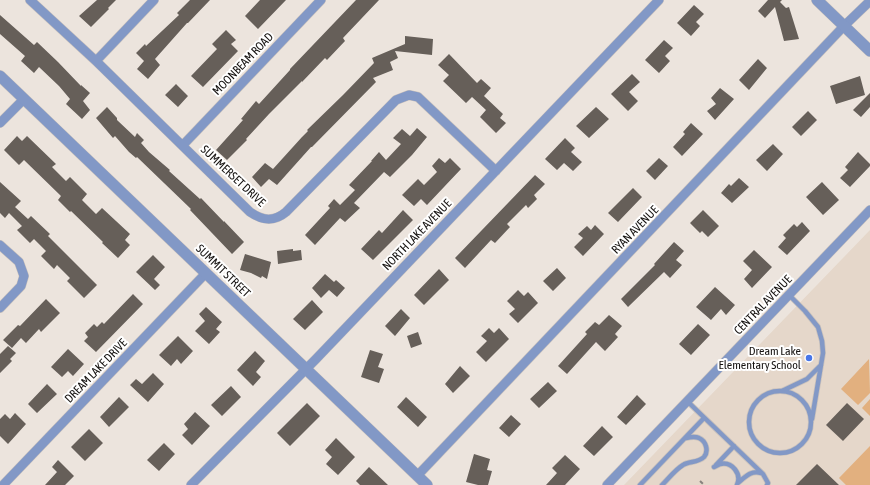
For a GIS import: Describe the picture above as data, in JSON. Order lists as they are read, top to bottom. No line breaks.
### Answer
{"streets":{"street":["MOONBEAM ROAD","SUMMERSET DRIVE","RYAN AVENUE","NORTH LAKE AVENUE","SUMMIT STREET","CENTRAL AVENUE","DREAM LAKE DRIVE"]},"crossings":[["MOONBEAM ROAD","SUMMERSET DRIVE"],["SUMMERSET DRIVE","NORTH LAKE AVENUE"],["RYAN AVENUE","SUMMIT STREET"],["NORTH LAKE AVENUE","SUMMIT STREET"],["SUMMIT STREET","DREAM LAKE DRIVE"]],"places":["Dream Lake Elementary School"]}
